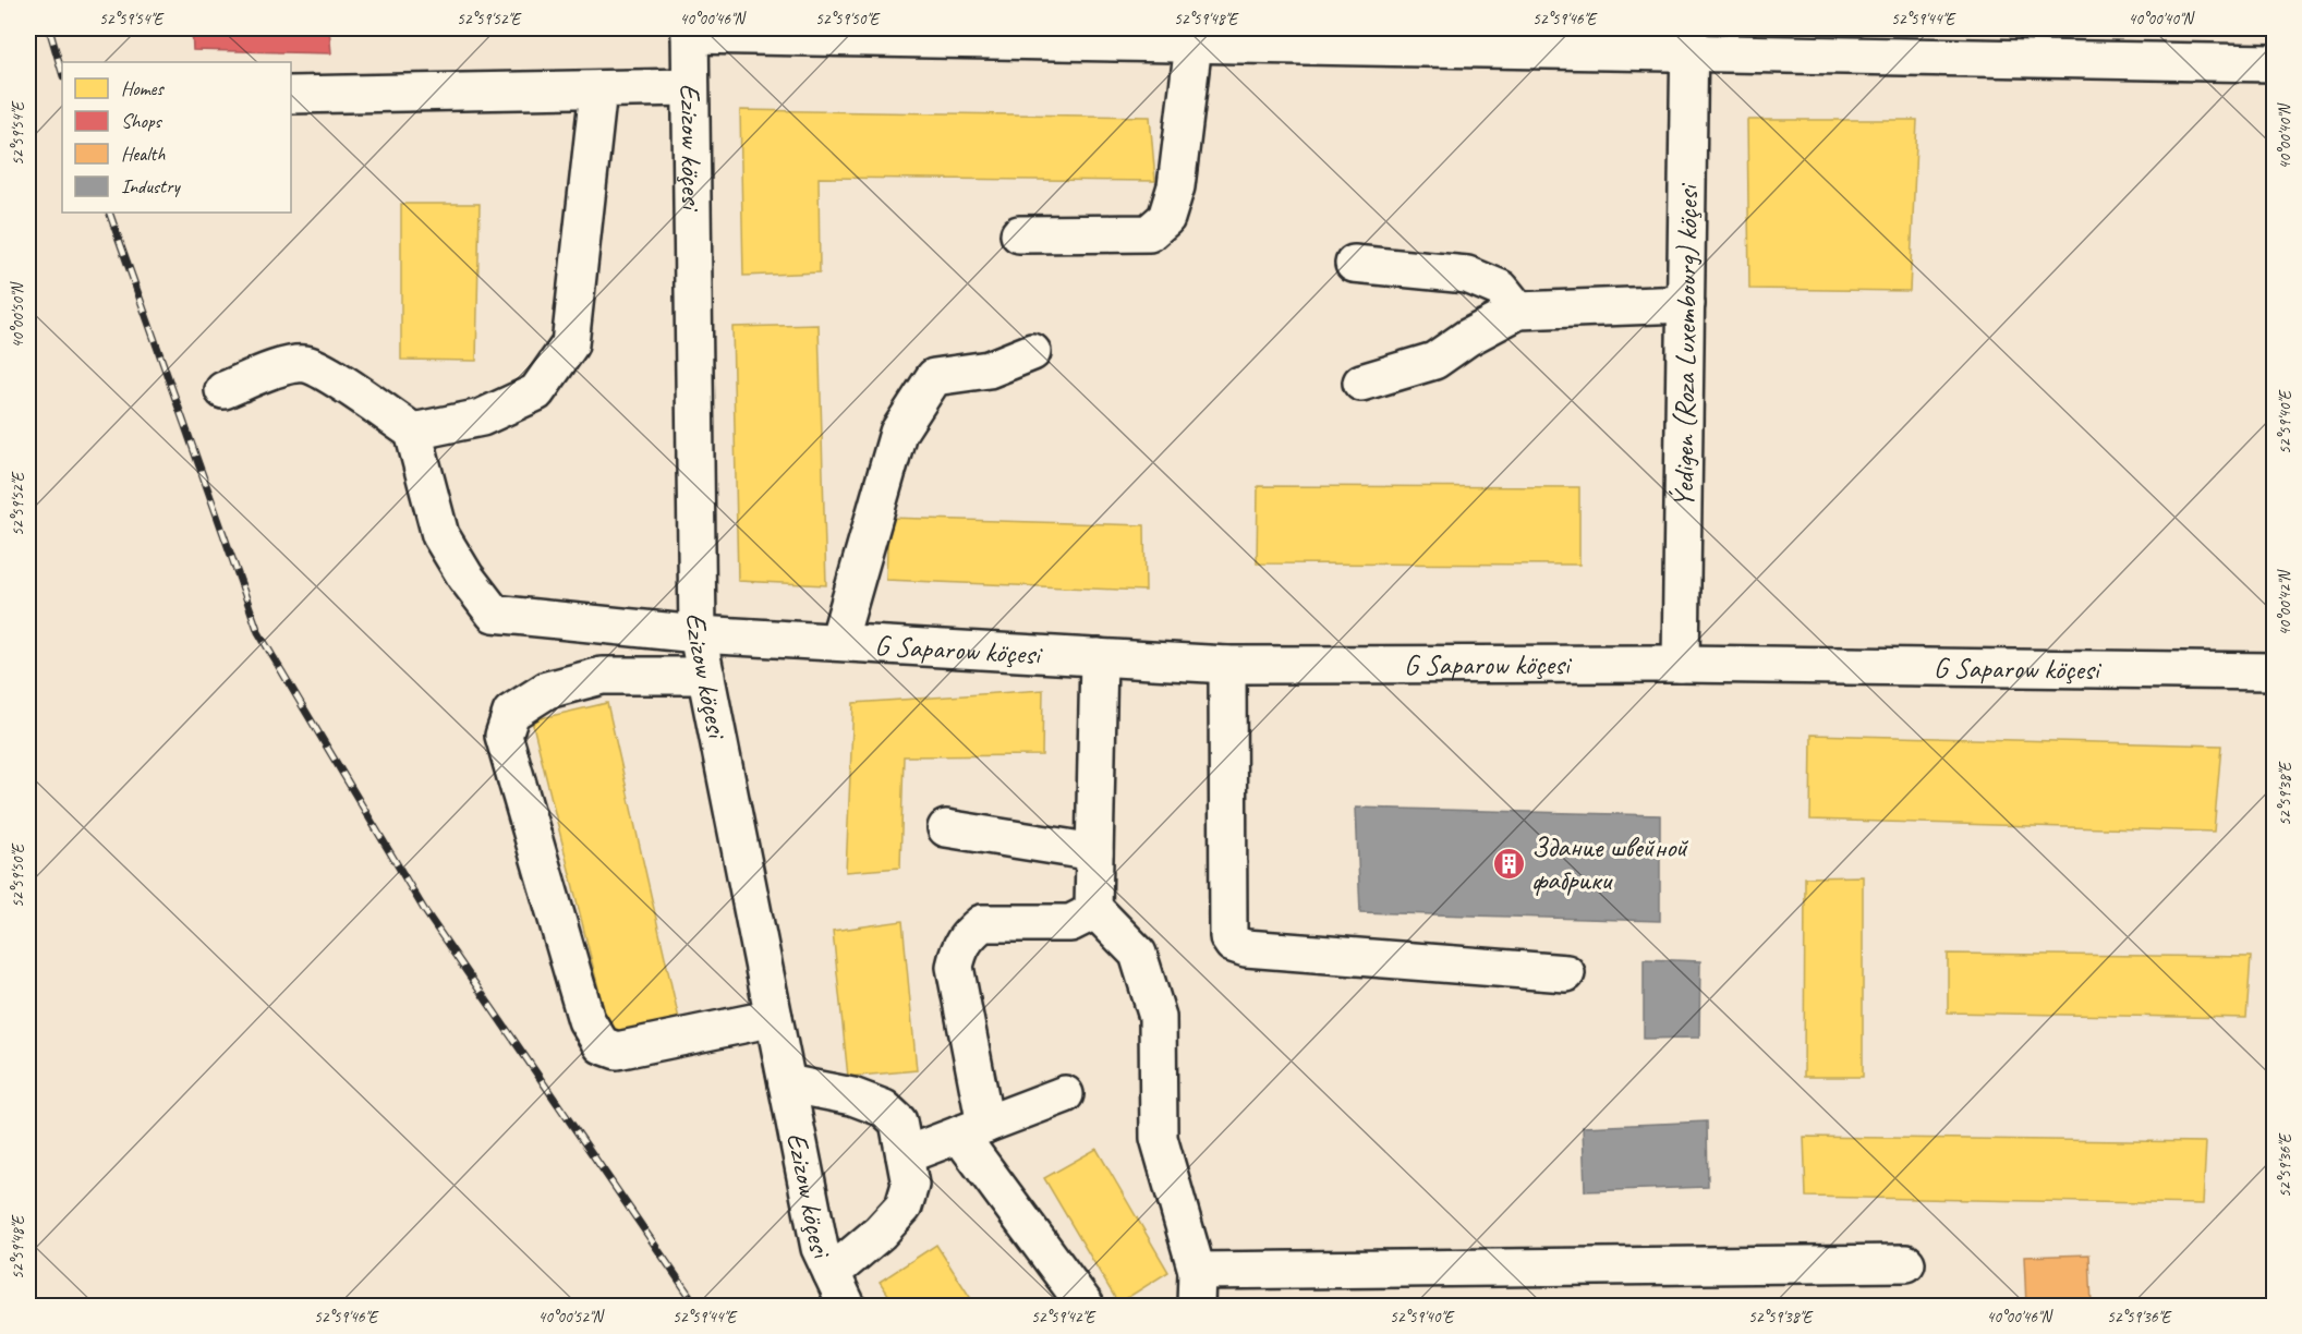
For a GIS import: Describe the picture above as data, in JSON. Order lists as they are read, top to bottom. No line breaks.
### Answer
{"streets":{"street":["Ezizow köçesi","Ýedigen (Roza Luxembourg) köçesi","G Saparow köçesi"]},"crossings":[["Ezizow köçesi","G Saparow köçesi"],["Ýedigen (Roza Luxembourg) köçesi","G Saparow köçesi"]],"places":{"building":["Здание швейной фабрики"]},"legend":["Homes","Shops","Health","Industry"],"coordinates":["52°59'54\"E","52°59'52\"E","40°00'46\"N","52°59'50\"E","52°59'48\"E","52°59'46\"E","52°59'44\"E","40°00'40\"N","40°00'50\"N","52°59'40\"E","40°00'42\"N","52°59'38\"E","52°59'36\"E","40°00'52\"N","52°59'42\"E"]}
